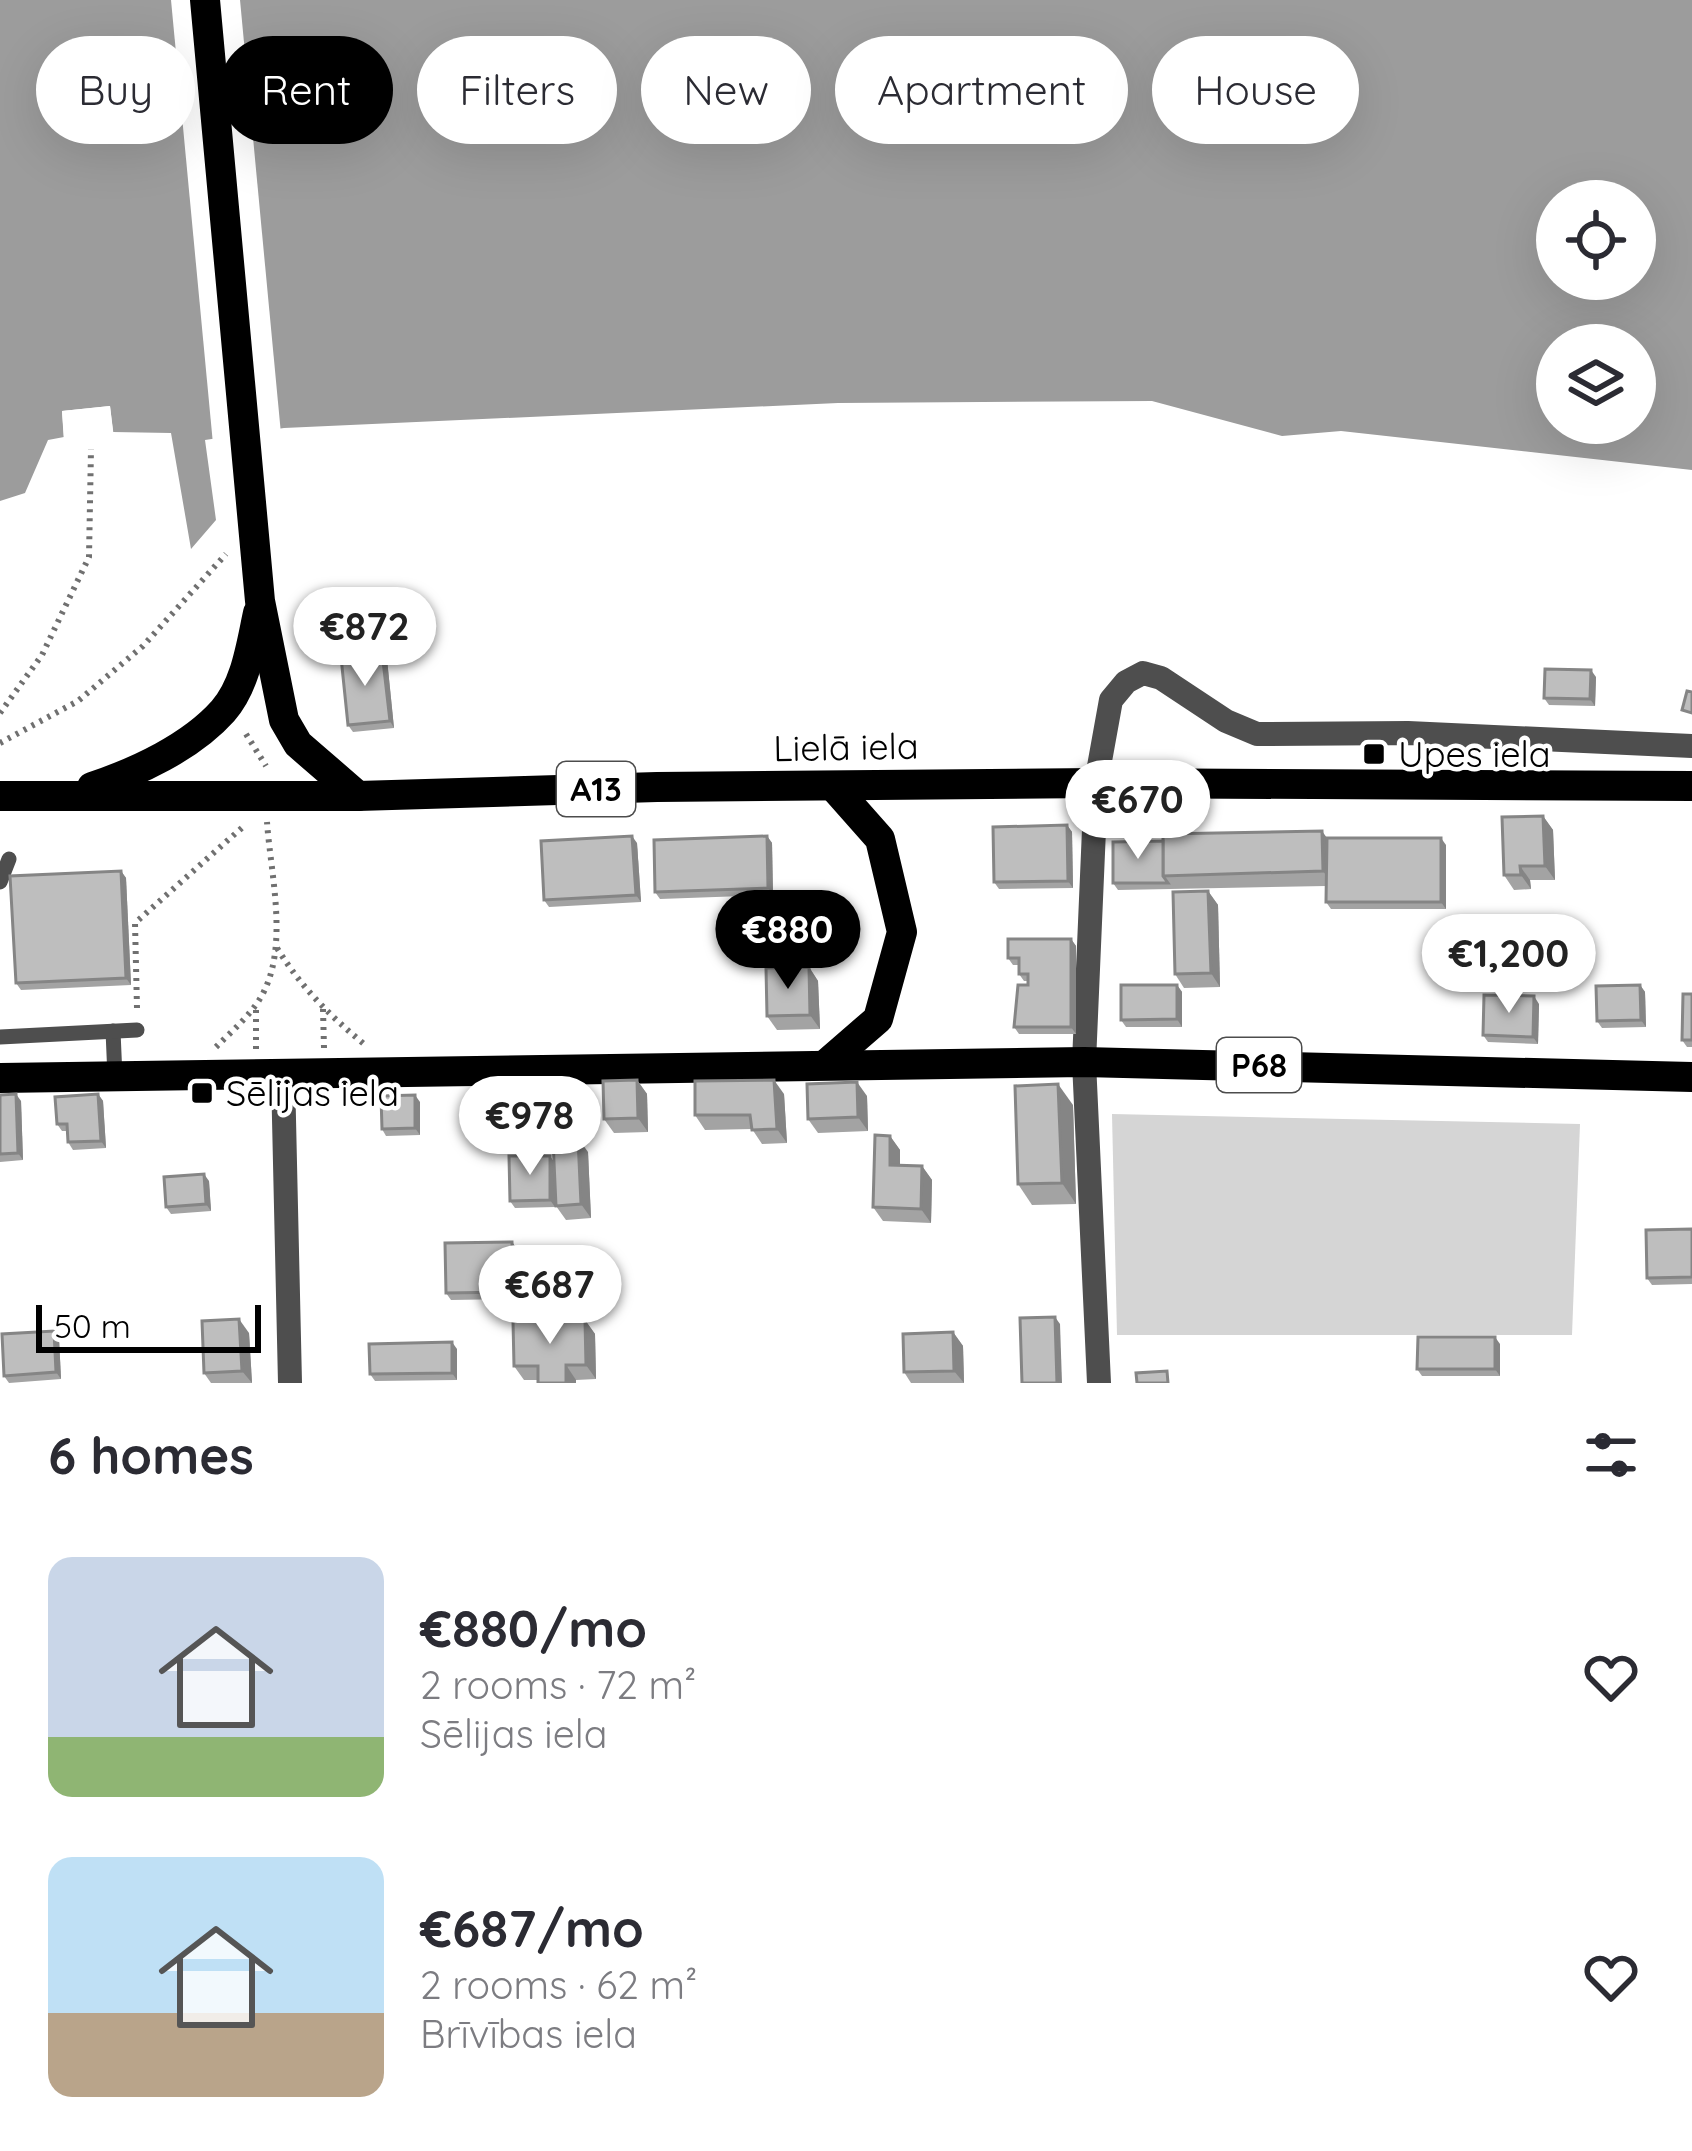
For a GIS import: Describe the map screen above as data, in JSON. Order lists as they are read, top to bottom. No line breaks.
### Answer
{"streets":{"main road":["Lielā iela","A13","P68"]},"places":{"transit":["Upes iela","Sēlijas iela"]},"scale_bar":"50 m","page":{"chip":["Buy","Rent","Filters","New","Apartment","House"],"price":["€872","€670","€880","€1,200","€978","€687"],"scale":"50 m","heading":"6 homes","list":[{"name":"€880/mo","note":"2 rooms · 72 m² · Sēlijas iela"},{"name":"€687/mo","note":"2 rooms · 62 m² · Brīvības iela"}]}}
